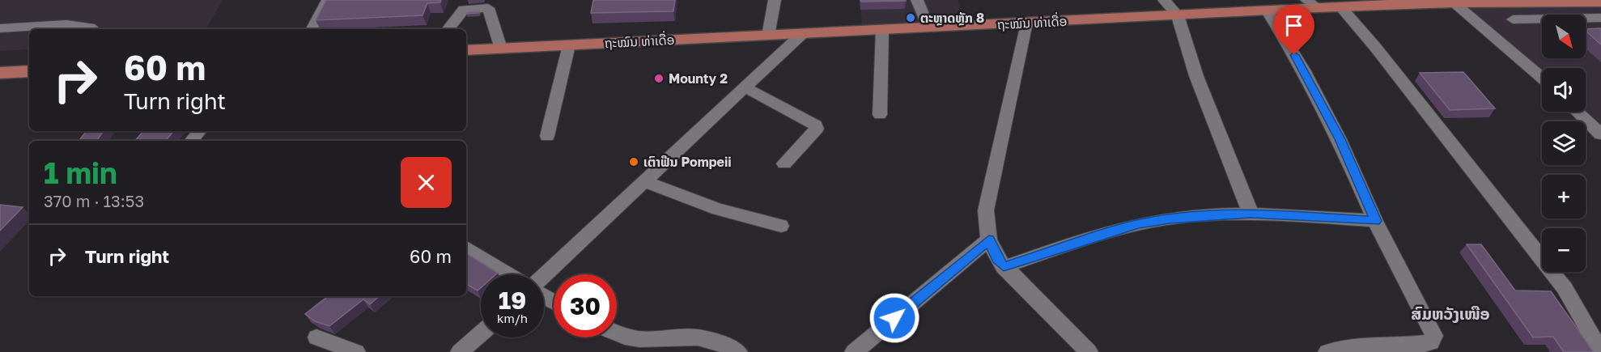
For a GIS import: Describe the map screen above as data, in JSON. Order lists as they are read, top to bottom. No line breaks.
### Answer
{"streets":{"main road":["ຖະໝົນ ທ່າເດື່ອ"]},"districts":["ສົມຫວັງເໜືອ"],"places":["ຕະຫຼາດຫຼັກ 8","Mounty 2","ເຕົາຟືນ Pompeii"],"north":"bottom right","page":{"map_buttons":["+","−"],"turn":["60 m","Turn right"],"heading":["1 min","370 m · 13:53"],"list":[{"name":"Turn right","value":"60 m"}],"speed":"19 km/h","limit":"30"}}
